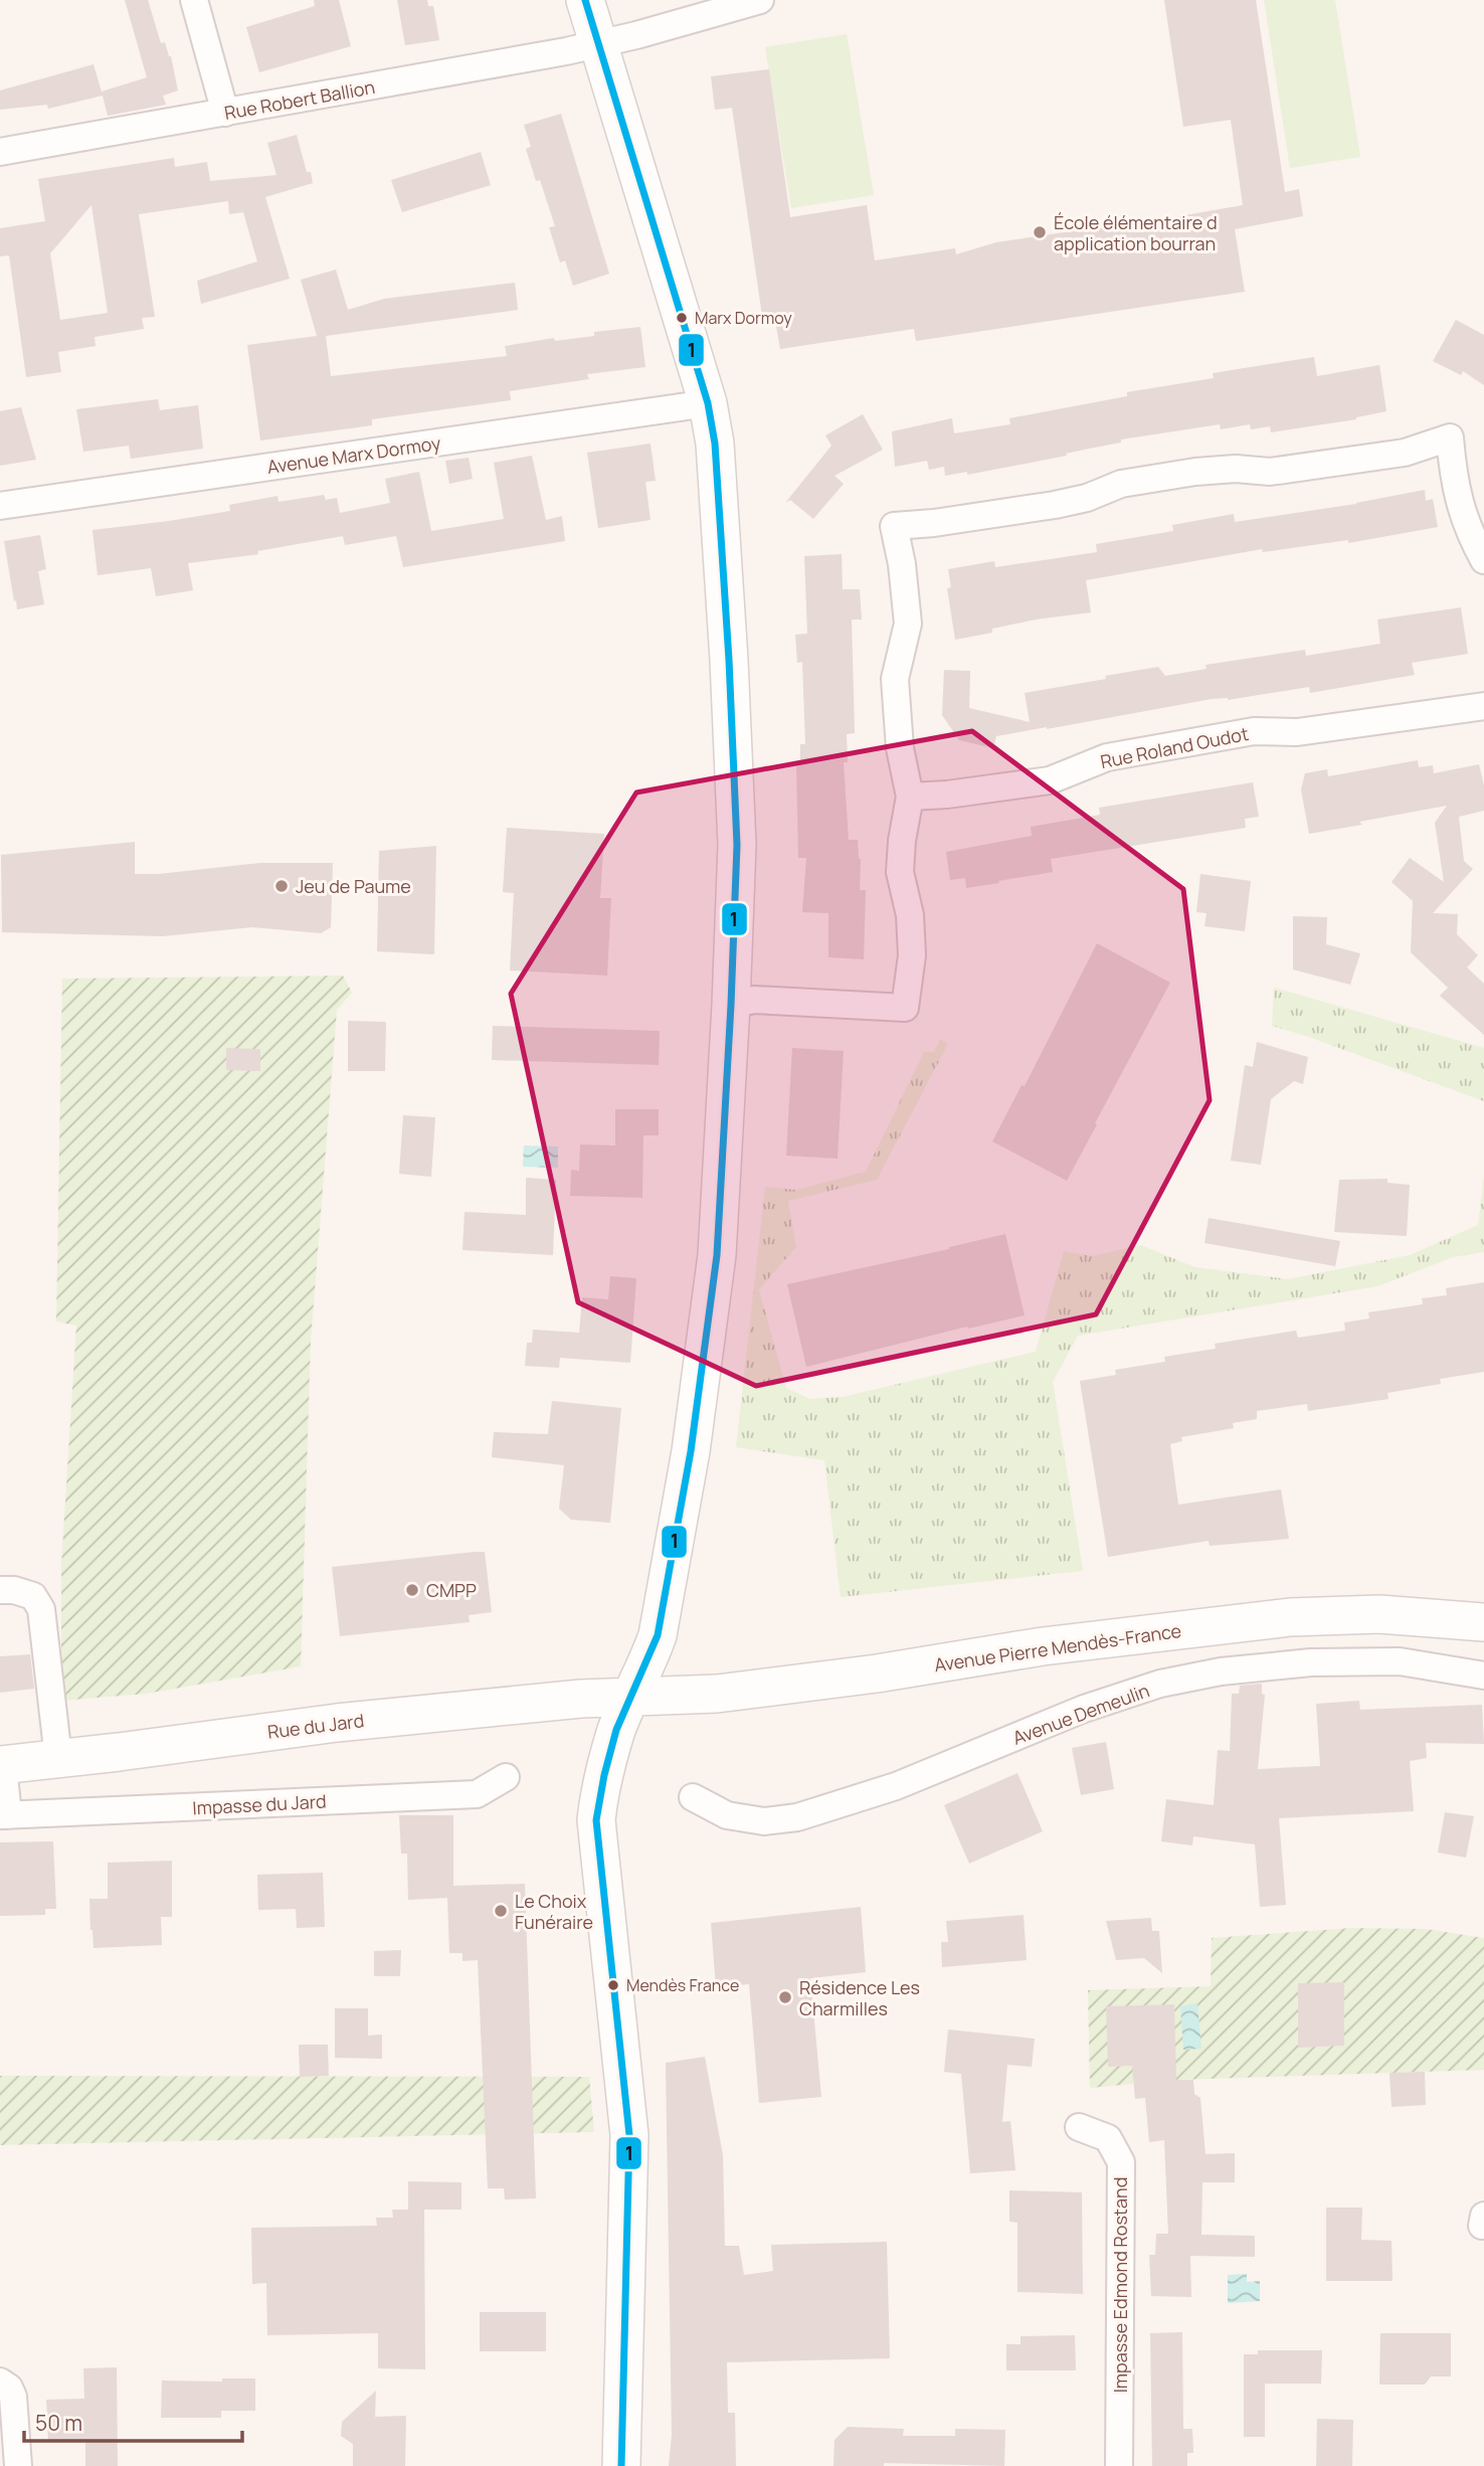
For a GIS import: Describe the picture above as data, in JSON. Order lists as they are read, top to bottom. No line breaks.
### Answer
{"streets":{"main road":["Avenue Pierre Mendès-France","Rue du Jard"],"street":["Rue Robert Ballion","Avenue Marx Dormoy","Rue Roland Oudot","Avenue Demeulin","Impasse du Jard","Impasse Edmond Rostand"]},"crossings":[["Avenue Pierre Mendès-France","Rue du Jard"],["Rue du Jard","Impasse du Jard"]],"places":["École élémentaire d application bourran","Marx Dormoy","Jeu de Paume","CMPP","Le Choix Funéraire","Mendès France","Résidence Les Charmilles"],"lines":["transit line 1"],"scale_bar":"50 m"}
